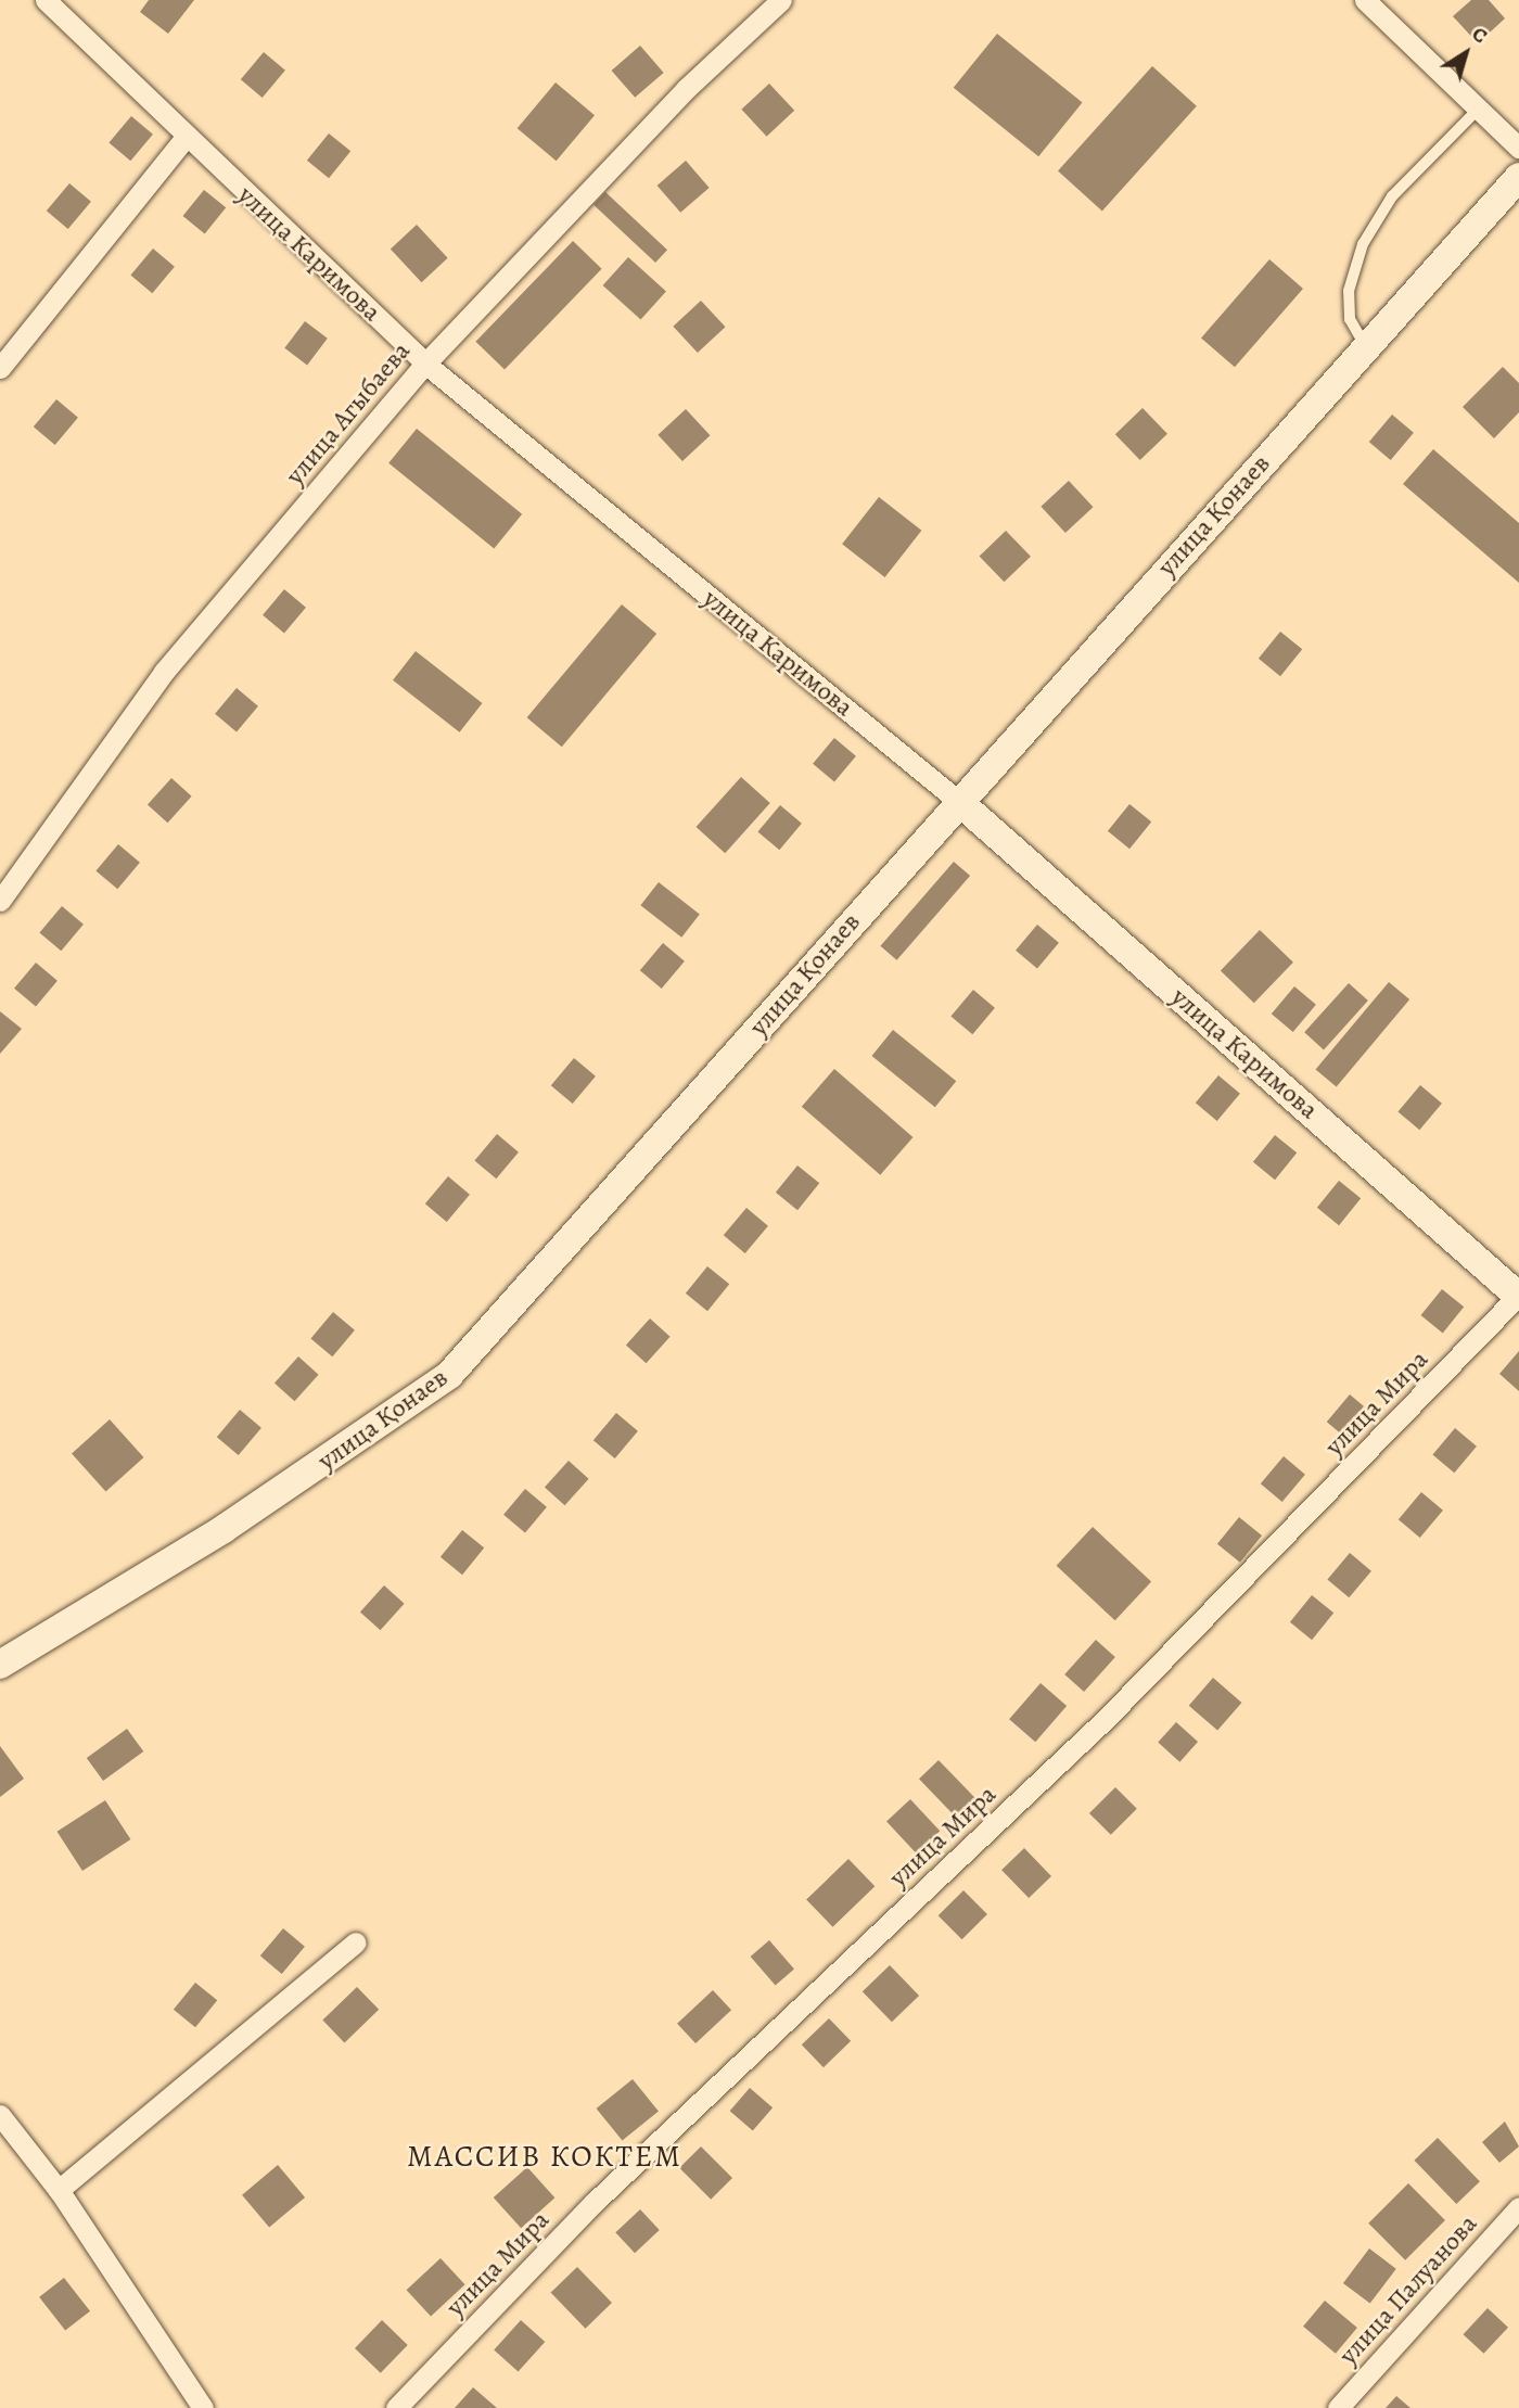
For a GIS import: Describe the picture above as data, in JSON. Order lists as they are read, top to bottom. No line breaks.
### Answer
{"streets":{"main road":["улица Каримова","улица Қонаев"],"street":["улица Агыбаева","улица Мира","улица Палуанова"]},"crossings":[["улица Каримова","улица Агыбаева"],["улица Каримова","улица Қонаев"],["улица Каримова","улица Мира"]],"districts":["МАССИВ КОКТЕМ"],"north":"top right"}
